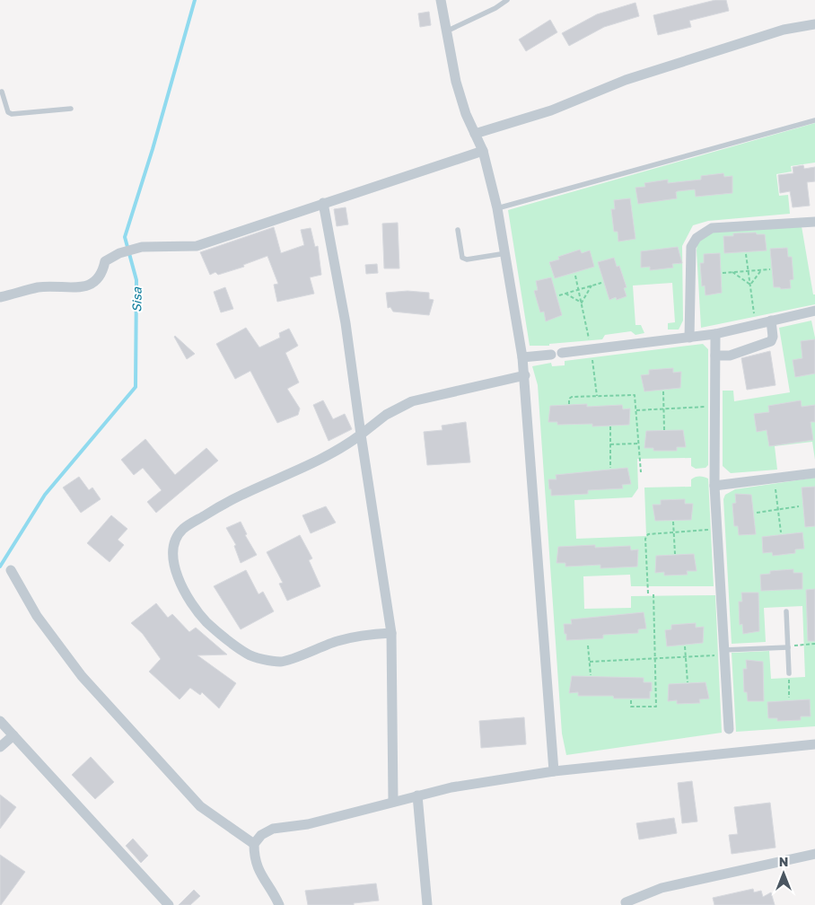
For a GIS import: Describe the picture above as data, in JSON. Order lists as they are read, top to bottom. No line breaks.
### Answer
{"water":["Sisa"],"north":"top"}
